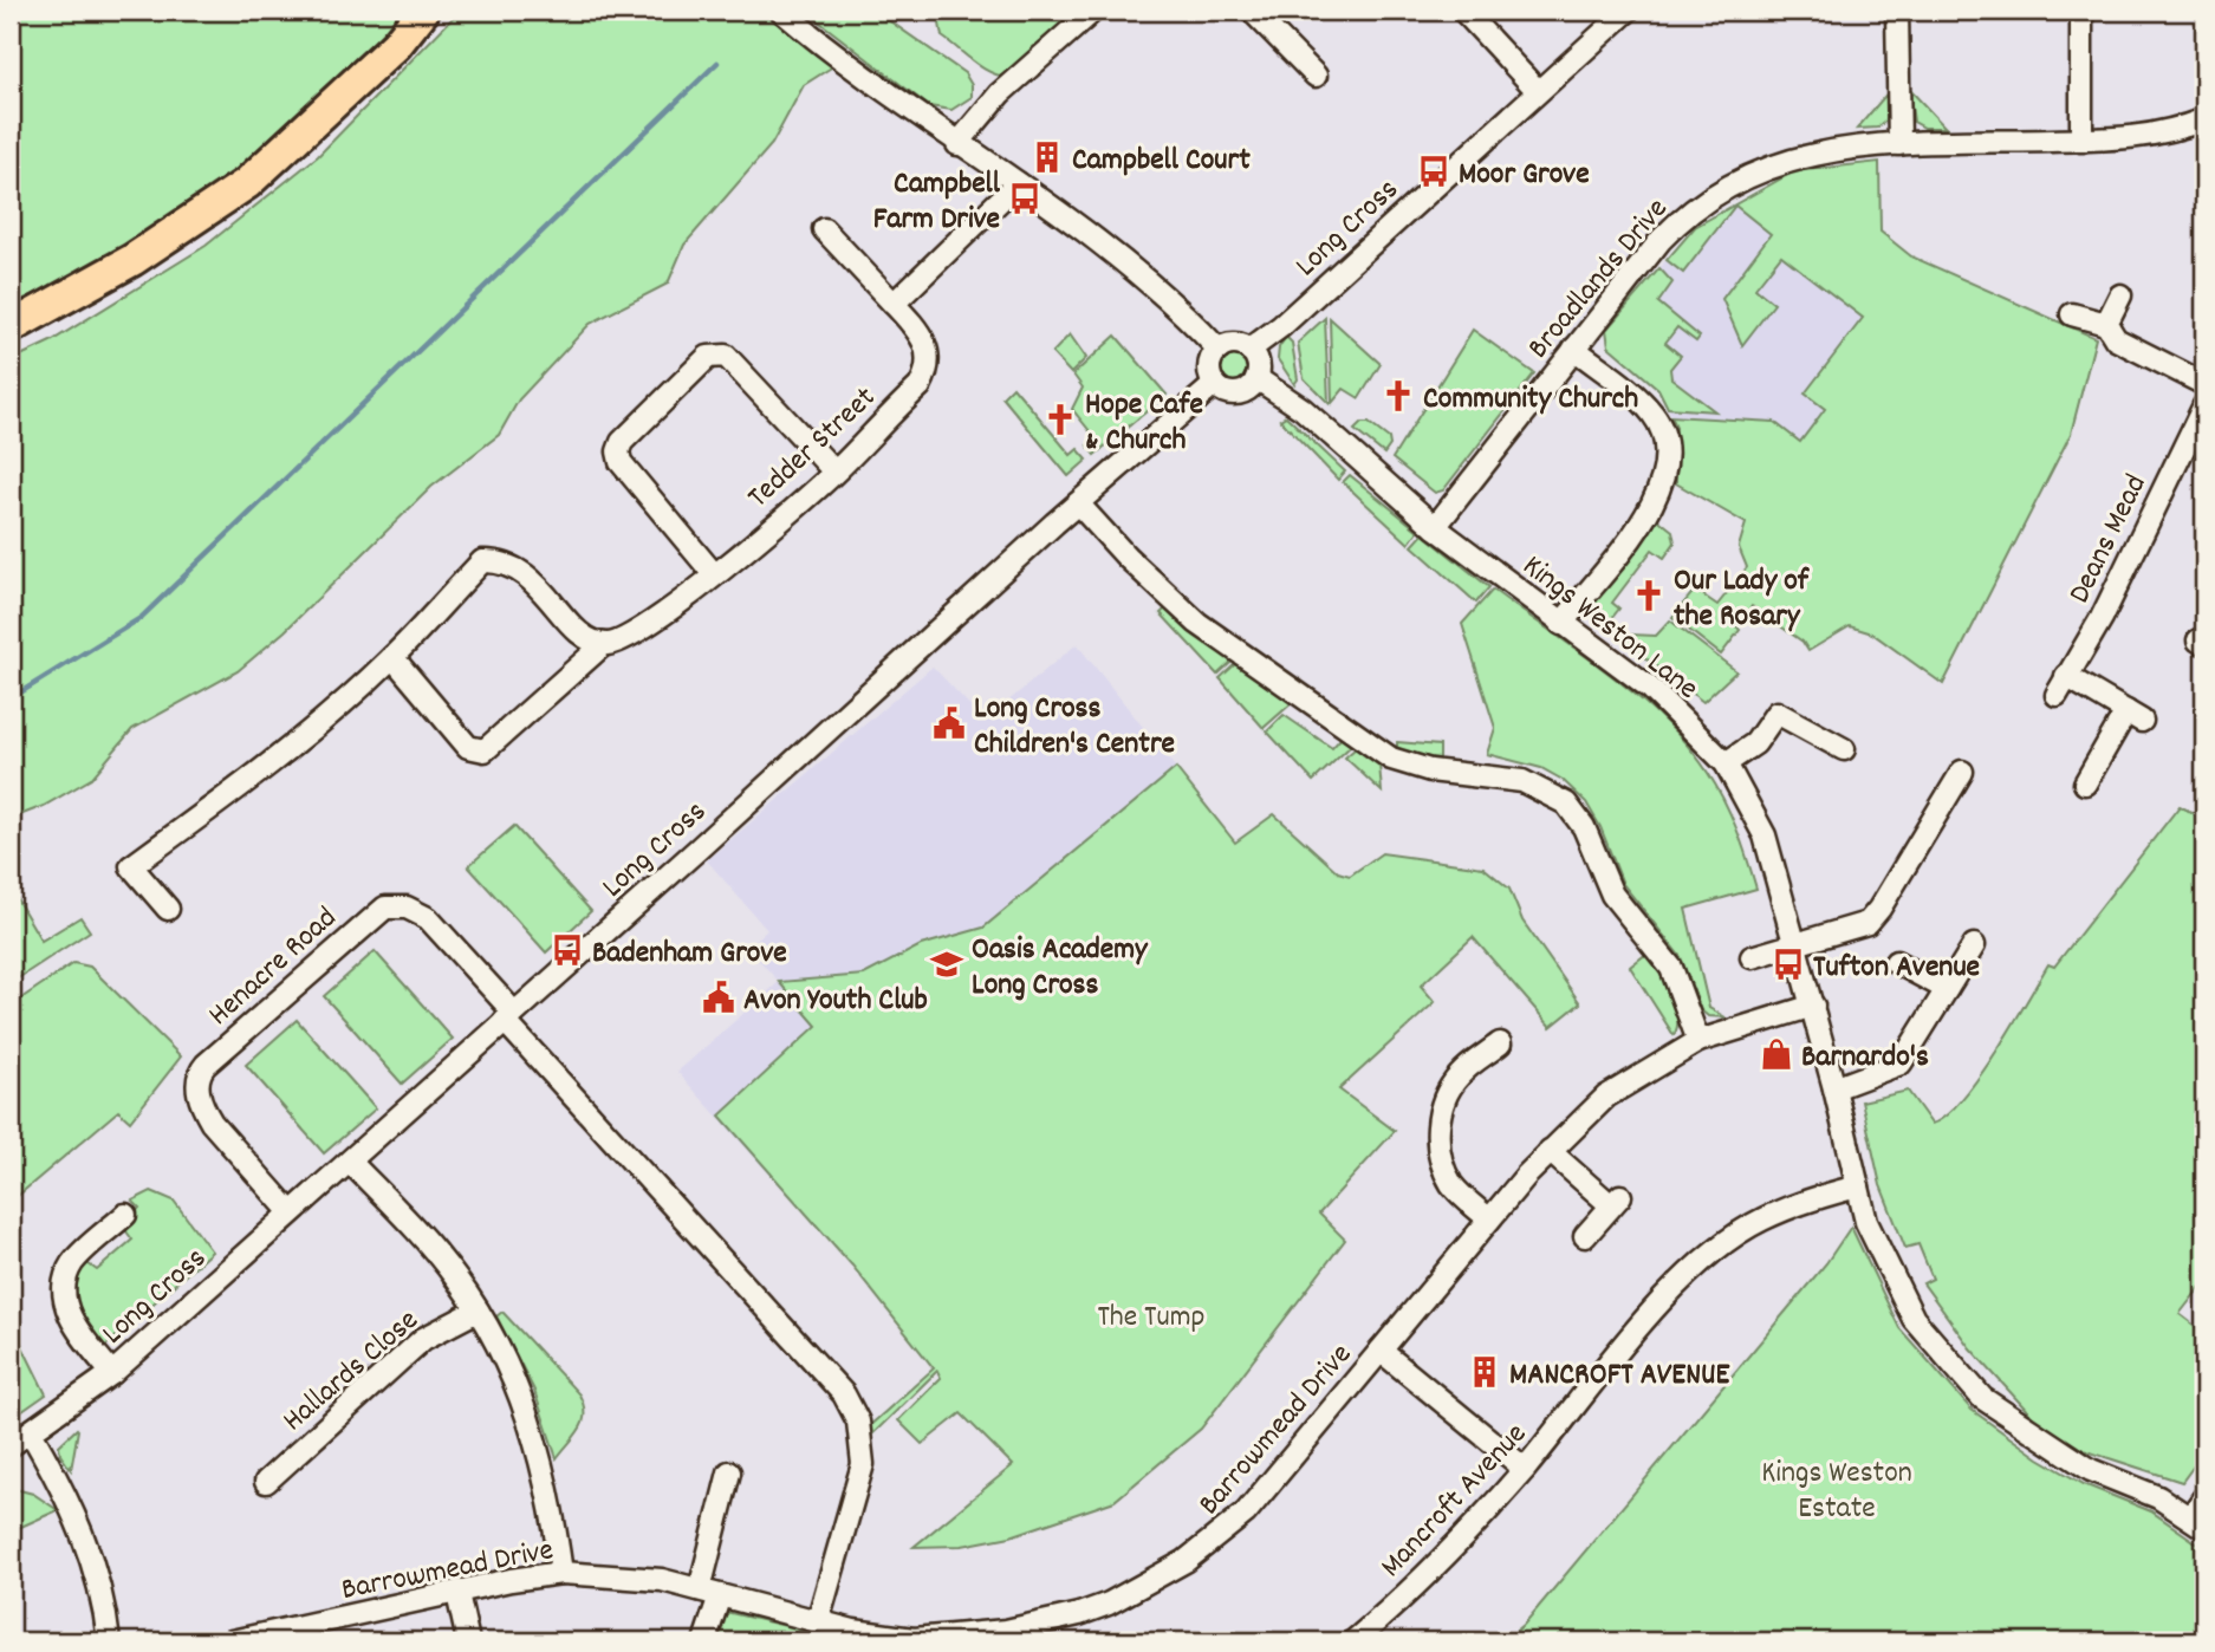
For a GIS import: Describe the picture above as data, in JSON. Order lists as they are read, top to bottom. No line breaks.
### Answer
{"streets":{"street":["Long Cross","Broadlands Drive","Tedder Street","Deans Mead","Kings Weston Lane","Henacre Road","Hallards Close","Barrowmead Drive","Mancroft Avenue"]},"crossings":[["Long Cross","Kings Weston Lane"],["Long Cross","Henacre Road"],["Broadlands Drive","Kings Weston Lane"],["Kings Weston Lane","Barrowmead Drive"],["Kings Weston Lane","Mancroft Avenue"]],"parks":["The Tump","Kings Weston Estate"],"places":{"building":["Campbell Court","MANCROFT AVENUE"],"bus stop":["Moor Grove","Campbell Farm Drive","Badenham Grove","Tufton Avenue"],"church":["Community Church","Hope Cafe & Church","Our Lady of the Rosary"],"public building":["Long Cross Children's Centre","Avon Youth Club"],"school or university":["Oasis Academy Long Cross"],"shop":["Barnardo's"]}}
